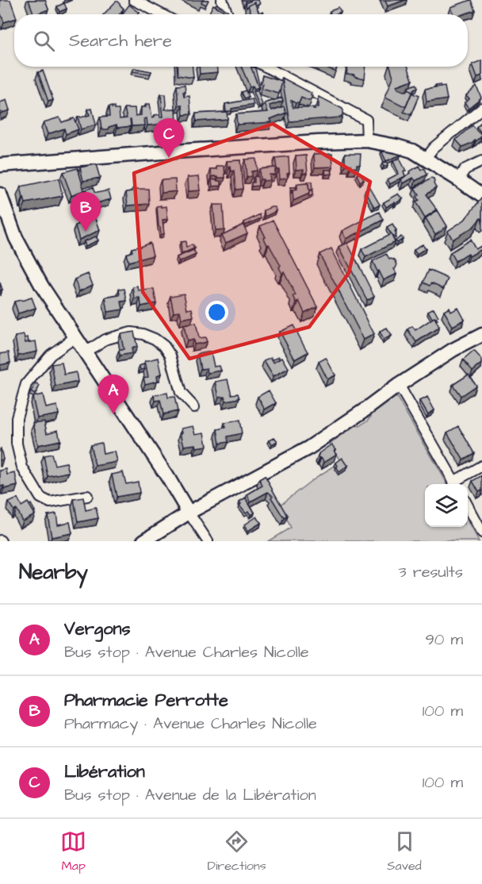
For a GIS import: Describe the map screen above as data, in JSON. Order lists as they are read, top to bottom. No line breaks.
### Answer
{"page":{"search":"Search here","pins":["C","B","A"],"heading":["Nearby","3 results"],"list":[{"mark":"A","name":"Vergons","note":"Bus stop · Avenue Charles Nicolle","value":"90 m"},{"mark":"B","name":"Pharmacie Perrotte","note":"Pharmacy · Avenue Charles Nicolle","value":"100 m"},{"mark":"C","name":"Libération","note":"Bus stop · Avenue de la Libération","value":"100 m"}],"nav":["Map","Directions","Saved"]}}
